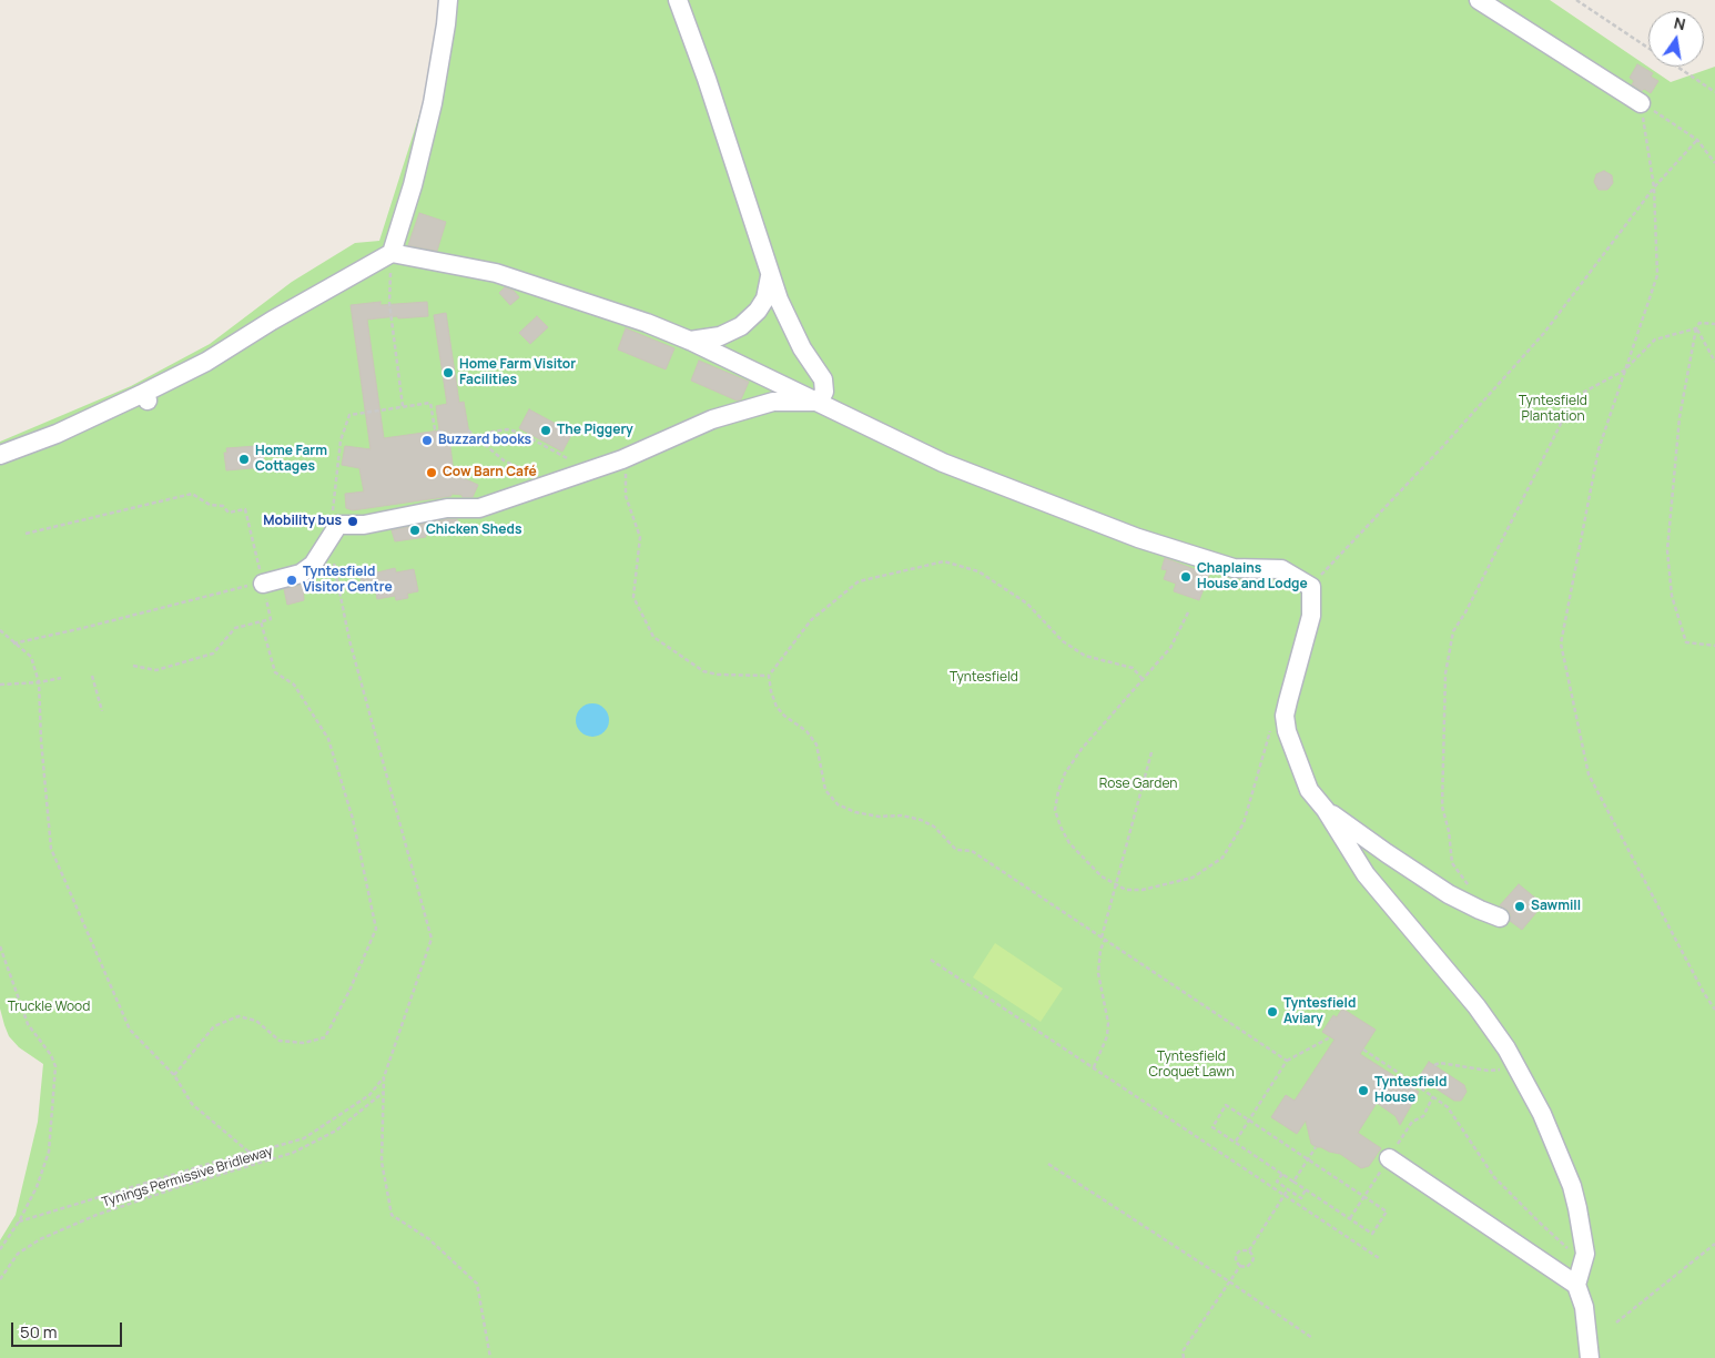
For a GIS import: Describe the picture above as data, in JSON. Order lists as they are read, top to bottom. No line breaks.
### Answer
{"streets":{"path":["Tynings Permissive Bridleway"]},"parks":["Tyntesfield Plantation","Tyntesfield","Rose Garden","Truckle Wood","Tyntesfield Croquet Lawn"],"places":["Home Farm Visitor Facilities","The Piggery","Buzzard books","Home Farm Cottages","Cow Barn Café","Mobility bus","Chicken Sheds","Chaplains House and Lodge","Tyntesfield Visitor Centre","Sawmill","Tyntesfield Aviary","Tyntesfield House"],"scale_bar":"50 m","north":"top"}
